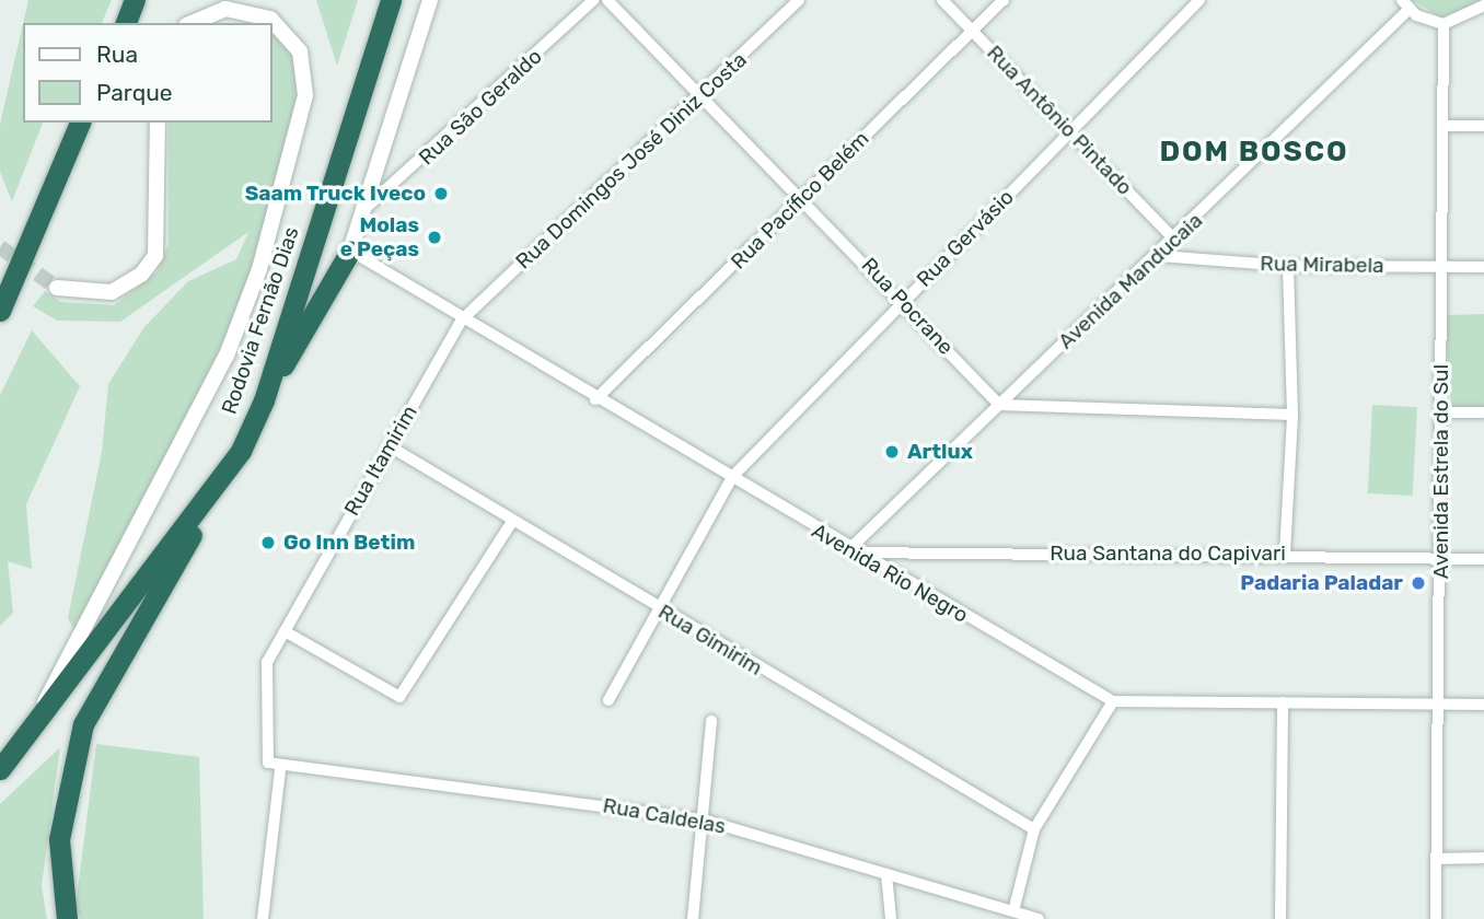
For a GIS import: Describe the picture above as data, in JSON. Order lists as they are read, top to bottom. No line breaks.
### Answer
{"streets":{"highway":["Rodovia Fernão Dias"],"street":["Rua São Geraldo","Rua Antônio Pintado","Rua Domingos José Diniz Costa","Rua Pacífico Belém","Rua Gervásio","Rua Mirabela","Avenida Manducaia","Rua Pocrane","Rua Itamirim","Avenida Estrela do Sul","Rua Santana do Capivari","Avenida Rio Negro","Rua Gimirim","Rua Caldelas"]},"crossings":[["Rua Antônio Pintado","Rua Pacífico Belém"],["Rua Antônio Pintado","Rua Gervásio"],["Rua Antônio Pintado","Avenida Manducaia"],["Rua Domingos José Diniz Costa","Rua Pocrane"],["Rua Domingos José Diniz Costa","Rua Itamirim"],["Rua Domingos José Diniz Costa","Avenida Rio Negro"],["Rua Pacífico Belém","Rua Pocrane"],["Rua Pacífico Belém","Avenida Rio Negro"],["Rua Gervásio","Rua Pocrane"],["Rua Gervásio","Avenida Rio Negro"],["Rua Gervásio","Rua Gimirim"],["Rua Mirabela","Avenida Manducaia"],["Rua Mirabela","Avenida Estrela do Sul"],["Avenida Manducaia","Rua Pocrane"],["Avenida Manducaia","Rua Santana do Capivari"],["Avenida Manducaia","Avenida Rio Negro"],["Rua Itamirim","Avenida Rio Negro"],["Rua Itamirim","Rua Gimirim"],["Rua Itamirim","Rua Caldelas"],["Avenida Estrela do Sul","Rua Santana do Capivari"],["Avenida Estrela do Sul","Avenida Rio Negro"],["Rua Santana do Capivari","Avenida Rio Negro"]],"districts":["DOM BOSCO"],"places":["Saam Truck Iveco","Molas e Peças","Artlux","Go Inn Betim","Padaria Paladar"],"legend":["Rua","Parque"]}
